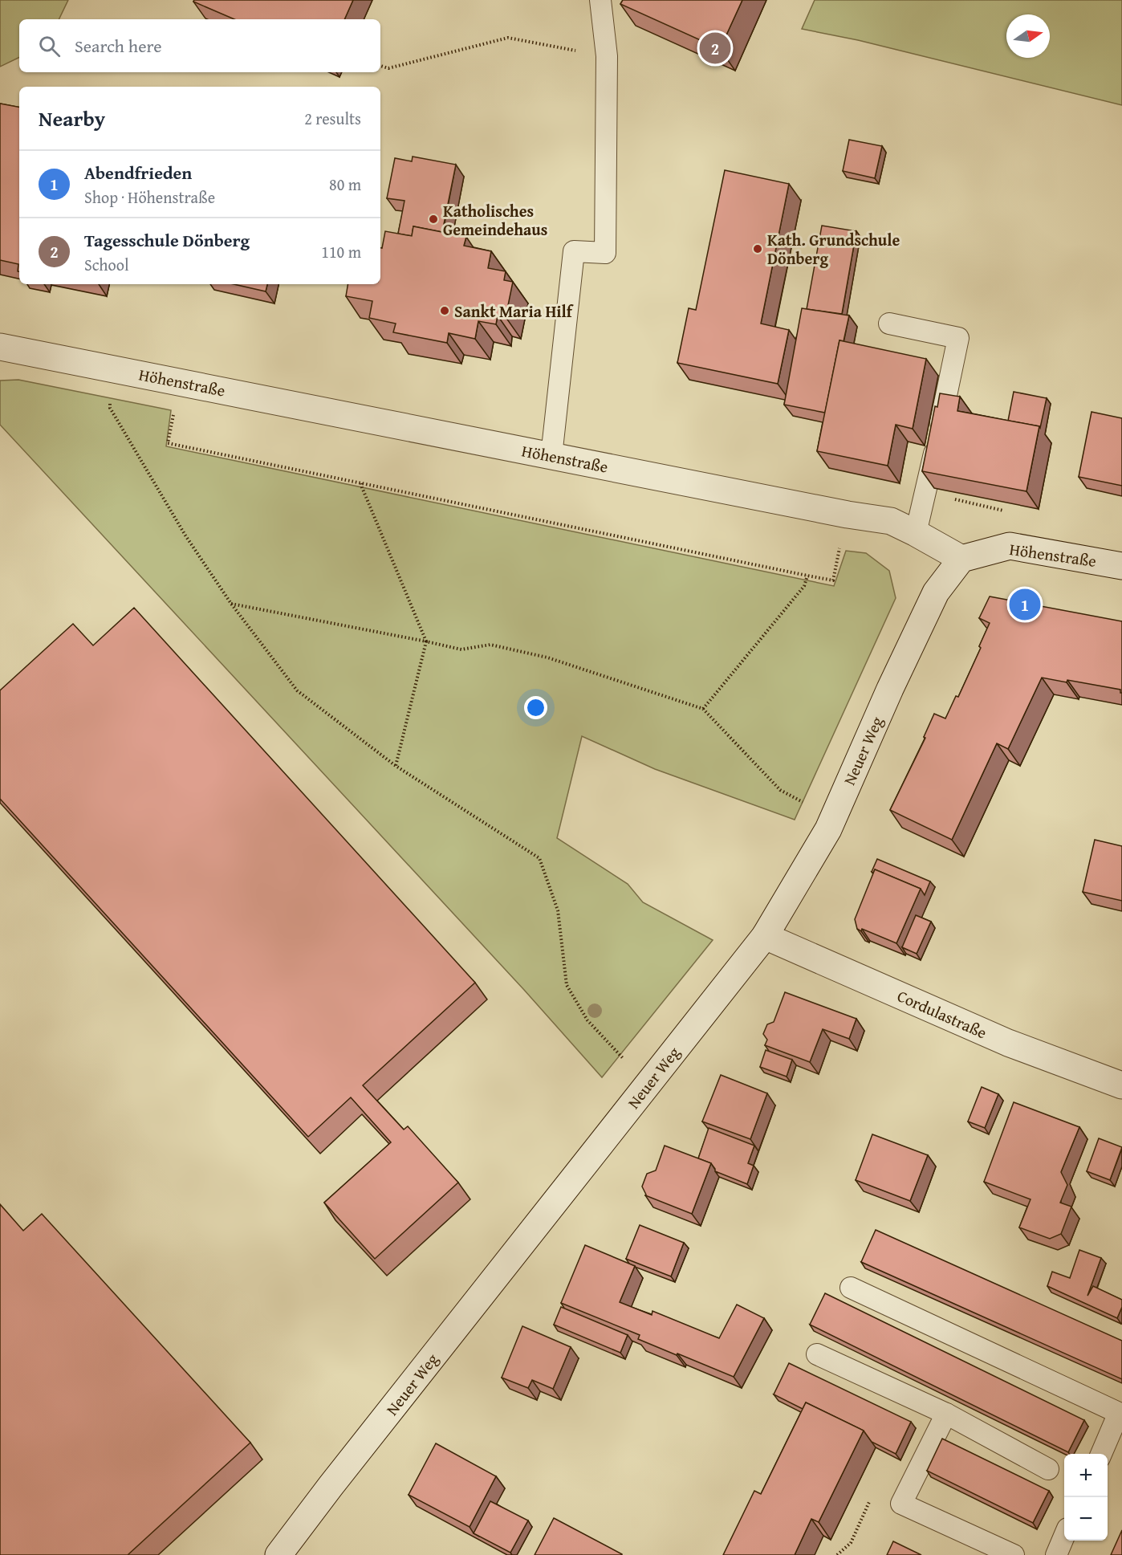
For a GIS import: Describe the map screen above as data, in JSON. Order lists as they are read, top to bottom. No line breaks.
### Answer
{"streets":{"street":["Höhenstraße","Neuer Weg","Cordulastraße"]},"crossings":[["Höhenstraße","Neuer Weg"],["Neuer Weg","Cordulastraße"]],"places":["Katholisches Gemeindehaus","Kath. Grundschule Dönberg","Sankt Maria Hilf"],"north":"right","page":{"search":"Search here","pins":["2","1"],"heading":["Nearby","2 results"],"list":[{"mark":"1","name":"Abendfrieden","note":"Shop · Höhenstraße","value":"80 m"},{"mark":"2","name":"Tagesschule Dönberg","note":"School","value":"110 m"}],"map_buttons":["+","−"]}}
